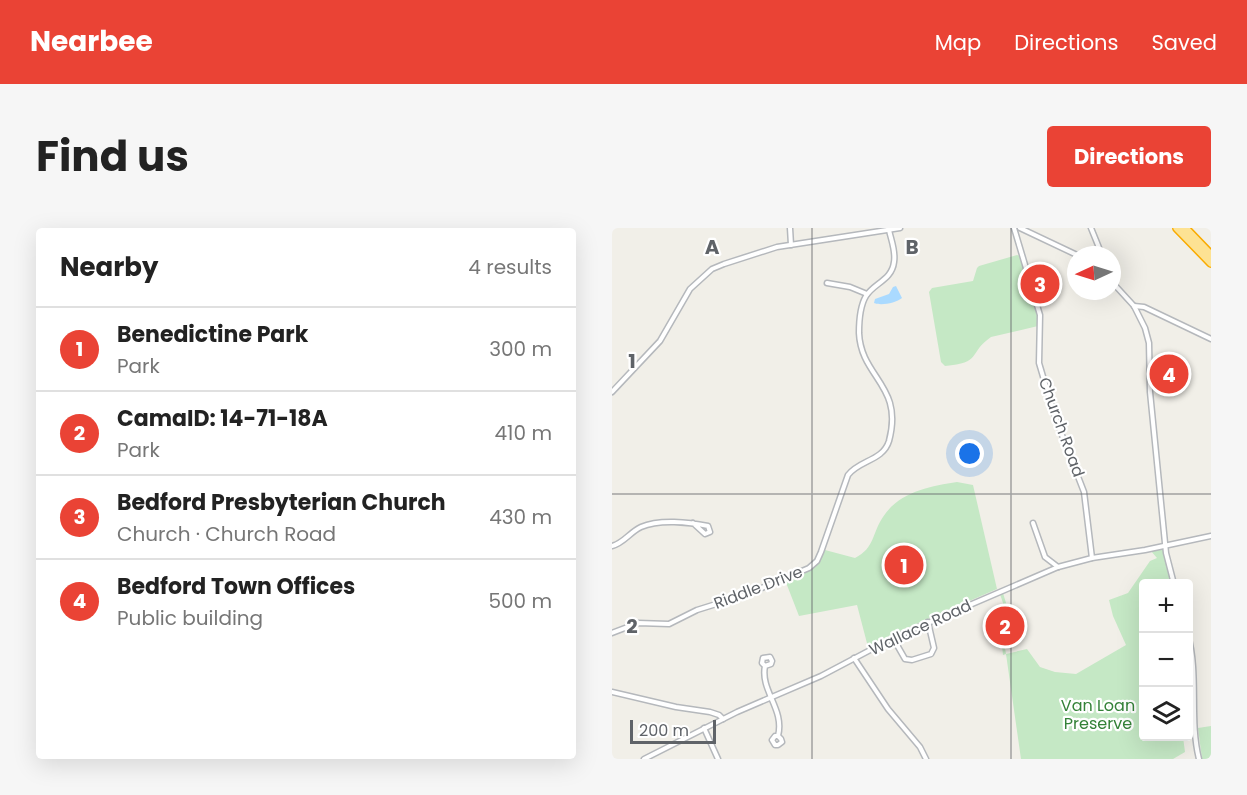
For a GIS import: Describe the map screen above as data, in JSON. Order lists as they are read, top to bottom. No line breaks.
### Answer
{"streets":{"street":["Church Road","Riddle Drive","Wallace Road"]},"crossings":[["Church Road","Wallace Road"]],"parks":["Van Loan Preserve"],"scale_bar":"200 m","north":"left","page":{"header":"Nearbee","nav":["Map","Directions","Saved"],"title":"Find us","buttons":"Directions","heading":["Nearby","4 results"],"pins":["3","4","1","2"],"list":[{"mark":"1","name":"Benedictine Park","note":"Park","value":"300 m"},{"mark":"2","name":"CamaID: 14-71-18A","note":"Park","value":"410 m"},{"mark":"3","name":"Bedford Presbyterian Church","note":"Church · Church Road","value":"430 m"},{"mark":"4","name":"Bedford Town Offices","note":"Public building","value":"500 m"}],"map_buttons":["+","−"],"scale":"200 m"},"grid":{"columns":["A","B"],"rows":["1","2"]}}
